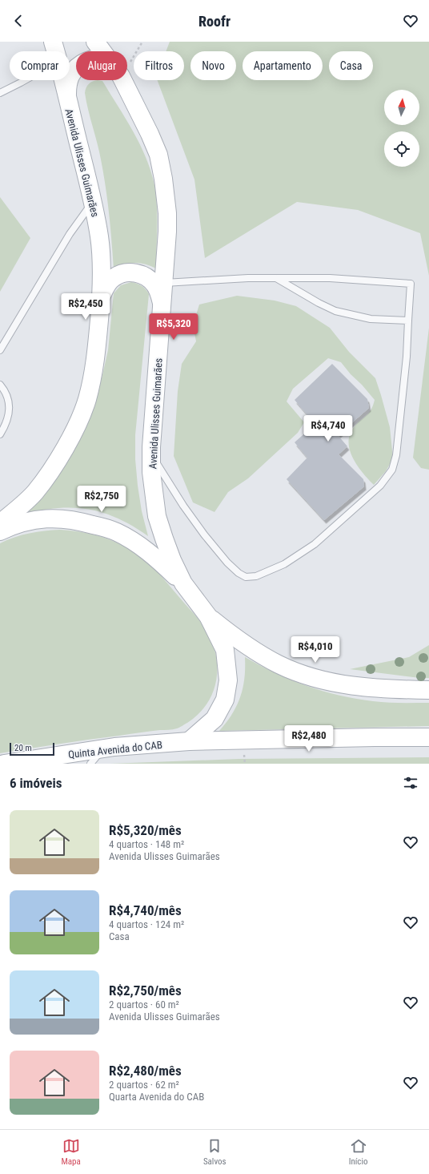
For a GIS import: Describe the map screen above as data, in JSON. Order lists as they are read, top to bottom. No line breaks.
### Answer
{"streets":{"main road":["Avenida Ulisses Guimarães","Quinta Avenida do CAB"]},"scale_bar":"20 m","north":"top","page":{"header":"Roofr","chip":["Comprar","Alugar","Filtros","Novo","Apartamento","Casa"],"price":["R$2,450","R$5,320","R$4,740","R$2,750","R$4,010","R$2,480"],"scale":"20 m","heading":"6 imóveis","list":[{"name":"R$5,320/mês","note":"4 quartos · 148 m² · Avenida Ulisses Guimarães"},{"name":"R$4,740/mês","note":"4 quartos · 124 m² · Casa"},{"name":"R$2,750/mês","note":"2 quartos · 60 m² · Avenida Ulisses Guimarães"},{"name":"R$2,480/mês","note":"2 quartos · 62 m² · Quarta Avenida do CAB"}],"tabs":["Mapa","Salvos","Início"]}}
